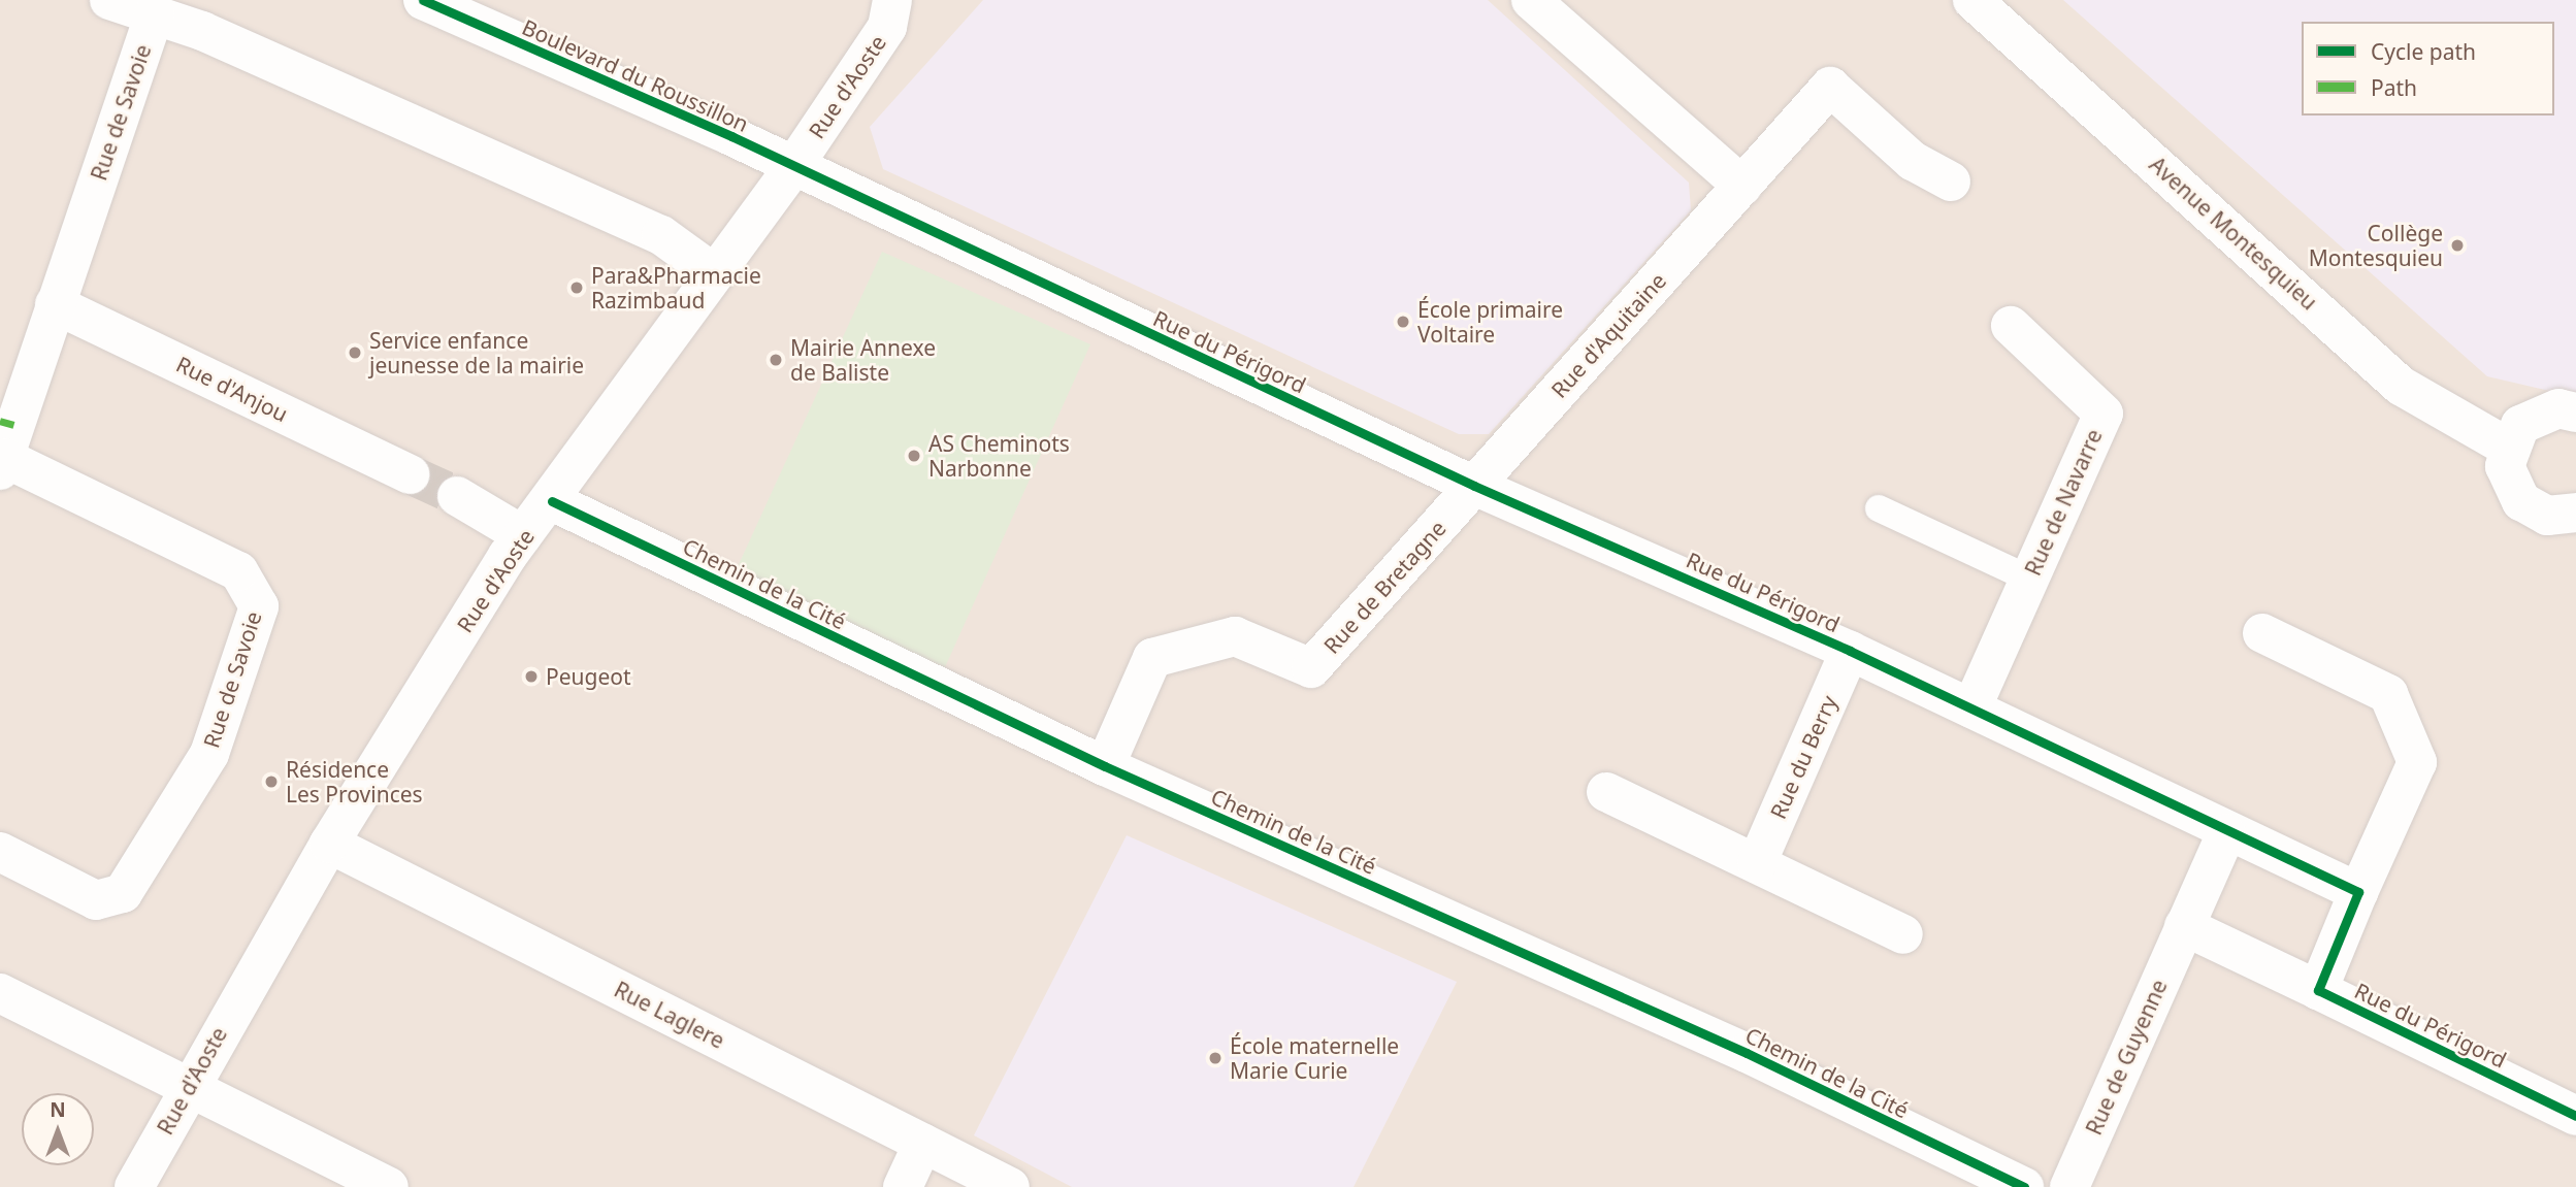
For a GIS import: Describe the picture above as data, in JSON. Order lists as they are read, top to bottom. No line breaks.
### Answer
{"streets":{"street":["Boulevard du Roussillon","Rue d'Aoste","Rue de Savoie","Avenue Montesquieu","Rue d'Aquitaine","Rue du Périgord","Rue d'Anjou","Rue de Navarre","Chemin de la Cité","Rue de Bretagne","Rue du Berry","Rue Laglere","Rue de Guyenne"]},"crossings":[["Boulevard du Roussillon","Rue d'Aoste"],["Boulevard du Roussillon","Rue du Périgord"],["Rue d'Aoste","Rue du Périgord"],["Rue d'Aoste","Chemin de la Cité"],["Rue d'Aoste","Rue Laglere"],["Rue de Savoie","Rue d'Anjou"],["Rue d'Aquitaine","Rue du Périgord"],["Rue d'Aquitaine","Rue de Bretagne"],["Rue du Périgord","Rue de Navarre"],["Rue du Périgord","Rue de Bretagne"],["Rue du Périgord","Rue du Berry"],["Rue du Périgord","Rue de Guyenne"],["Chemin de la Cité","Rue de Bretagne"]],"places":["Collège Montesquieu","Para&Pharmacie Razimbaud","École primaire Voltaire","Service enfance jeunesse de la mairie","Mairie Annexe de Baliste","AS Cheminots Narbonne","Peugeot","Résidence Les Provinces","École maternelle Marie Curie"],"legend":["Cycle path","Path"],"north":"top"}
